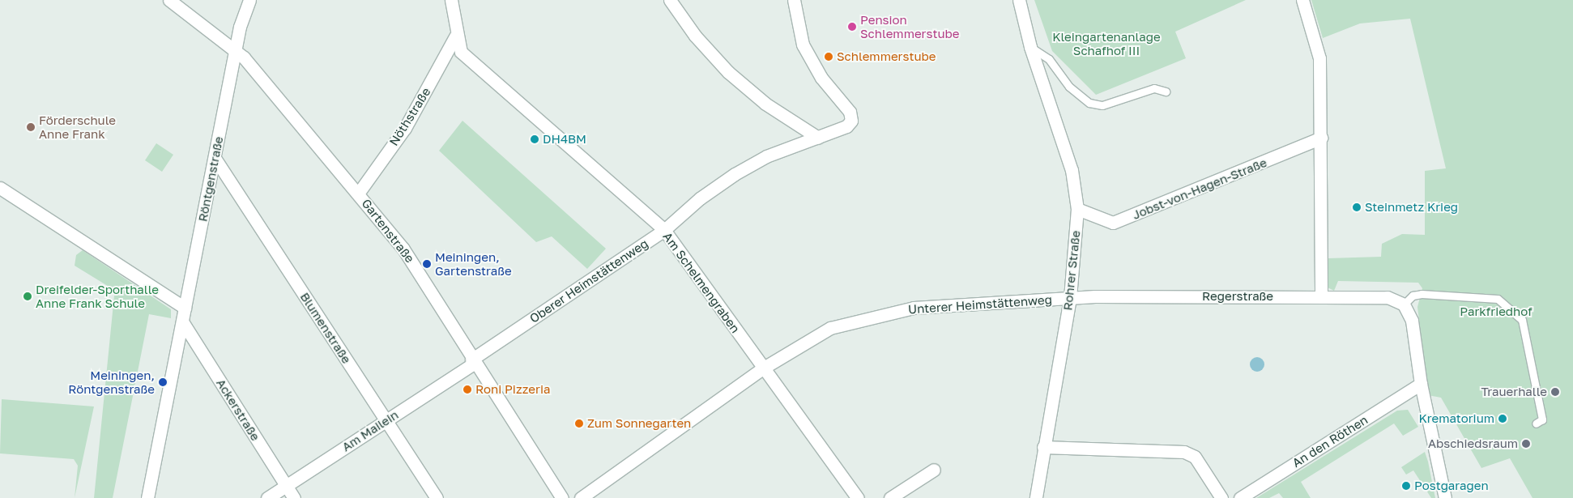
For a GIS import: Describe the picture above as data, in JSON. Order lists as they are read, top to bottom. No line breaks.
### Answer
{"streets":{"street":["Nöthstraße","Röntgenstraße","Jobst-von-Hagen-Straße","Gartenstraße","Rohrer Straße","Oberer Heimstättenweg","Am Schelmengraben","Regerstraße","Unterer Heimstättenweg","Blumenstraße","Ackerstraße","Am Mailein","An den Röthen"]},"crossings":[["Nöthstraße","Gartenstraße"],["Nöthstraße","Am Schelmengraben"],["Röntgenstraße","Gartenstraße"],["Röntgenstraße","Blumenstraße"],["Röntgenstraße","Ackerstraße"],["Jobst-von-Hagen-Straße","Rohrer Straße"],["Gartenstraße","Oberer Heimstättenweg"],["Gartenstraße","Am Mailein"],["Rohrer Straße","Regerstraße"],["Rohrer Straße","Unterer Heimstättenweg"],["Oberer Heimstättenweg","Am Schelmengraben"],["Oberer Heimstättenweg","Am Mailein"],["Am Schelmengraben","Unterer Heimstättenweg"],["Regerstraße","Unterer Heimstättenweg"],["Blumenstraße","Am Mailein"],["Ackerstraße","Am Mailein"]],"parks":["Kleingartenanlage Schafhof III","Parkfriedhof"],"places":["Pension Schlemmerstube","Schlemmerstube","Förderschule Anne Frank","DH4BM","Steinmetz Krieg","Meiningen, Gartenstraße","Dreifelder-Sporthalle Anne Frank Schule","Meiningen, Röntgenstraße","Roni Pizzeria","Trauerhalle","Krematorium","Zum Sonnegarten","Abschiedsraum","Postgaragen"]}
